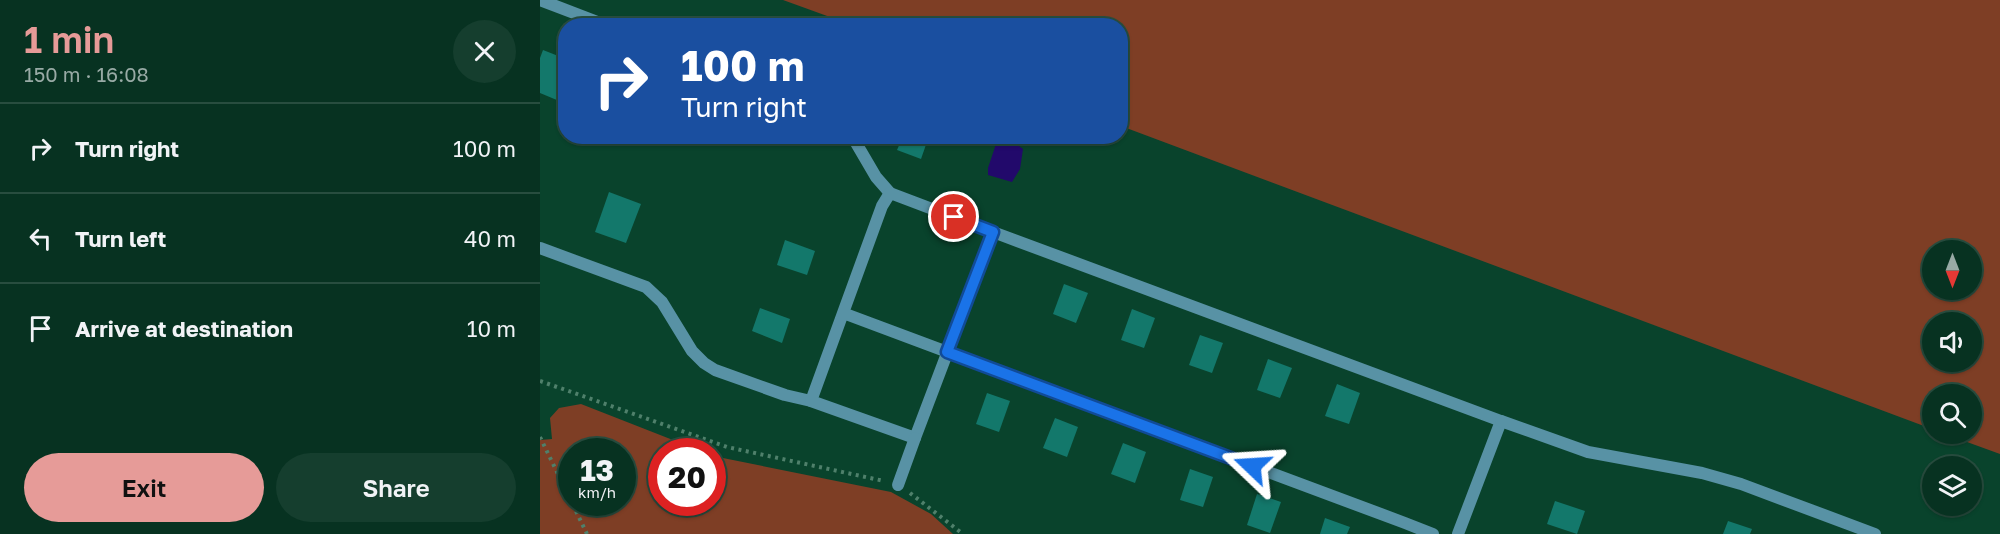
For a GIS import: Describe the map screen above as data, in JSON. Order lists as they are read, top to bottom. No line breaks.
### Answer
{"north":"bottom","page":{"heading":["1 min","150 m · 16:08"],"turn":["100 m","Turn right"],"list":[{"name":"Turn right","value":"100 m"},{"name":"Turn left","value":"40 m"},{"name":"Arrive at destination","value":"10 m"}],"speed":"13 km/h","limit":"20","buttons":["Exit","Share"]}}
